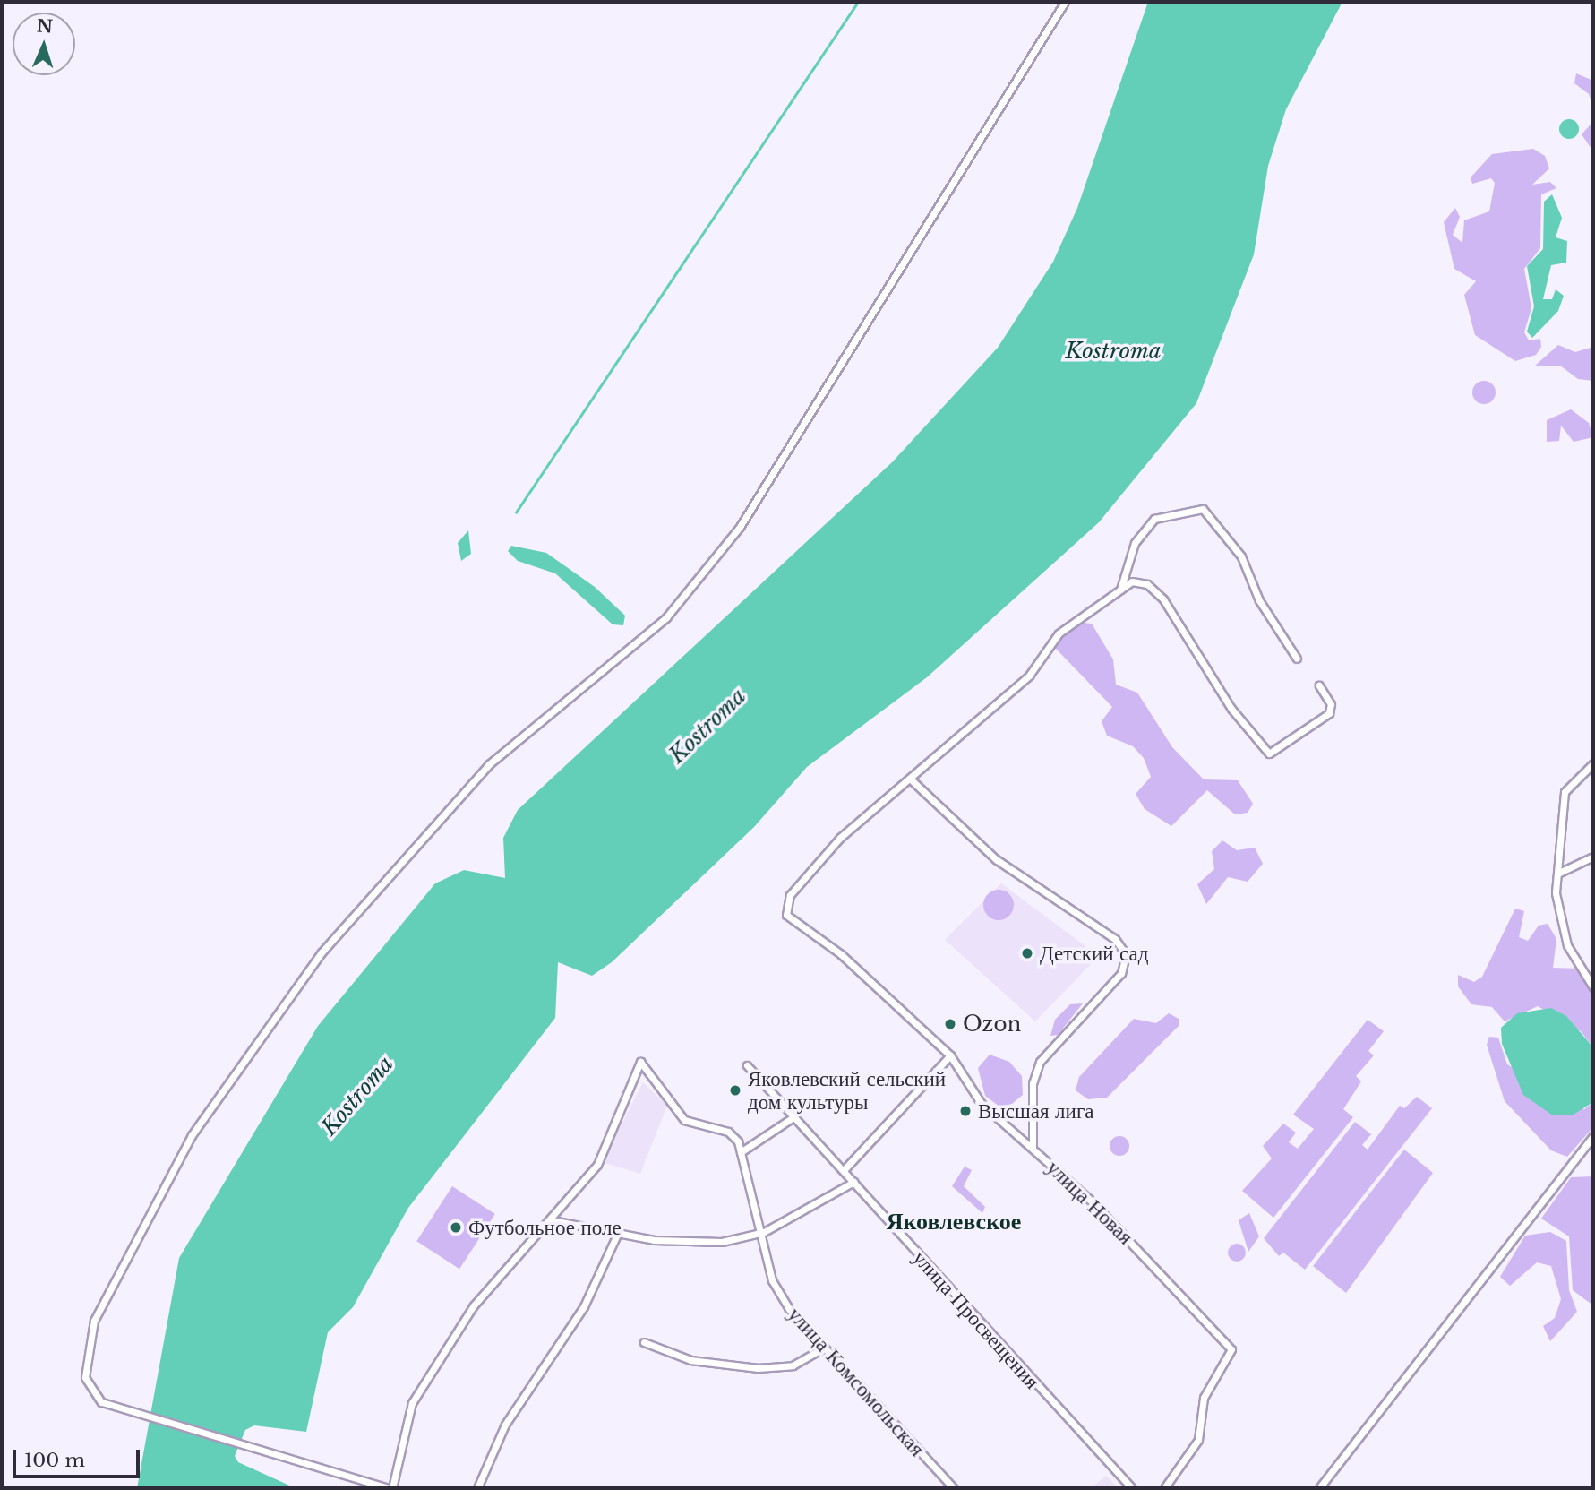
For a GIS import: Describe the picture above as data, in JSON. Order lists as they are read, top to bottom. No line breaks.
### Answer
{"streets":{"street":["улица Новая","улица Просвещения","улица Комсомольская"]},"districts":["Яковлевское"],"water":["Kostroma"],"places":["Детский сад","Ozon","Яковлевский сельский дом культуры","Высшая лига","Футбольное поле"],"scale_bar":"100 m","north":"top"}
